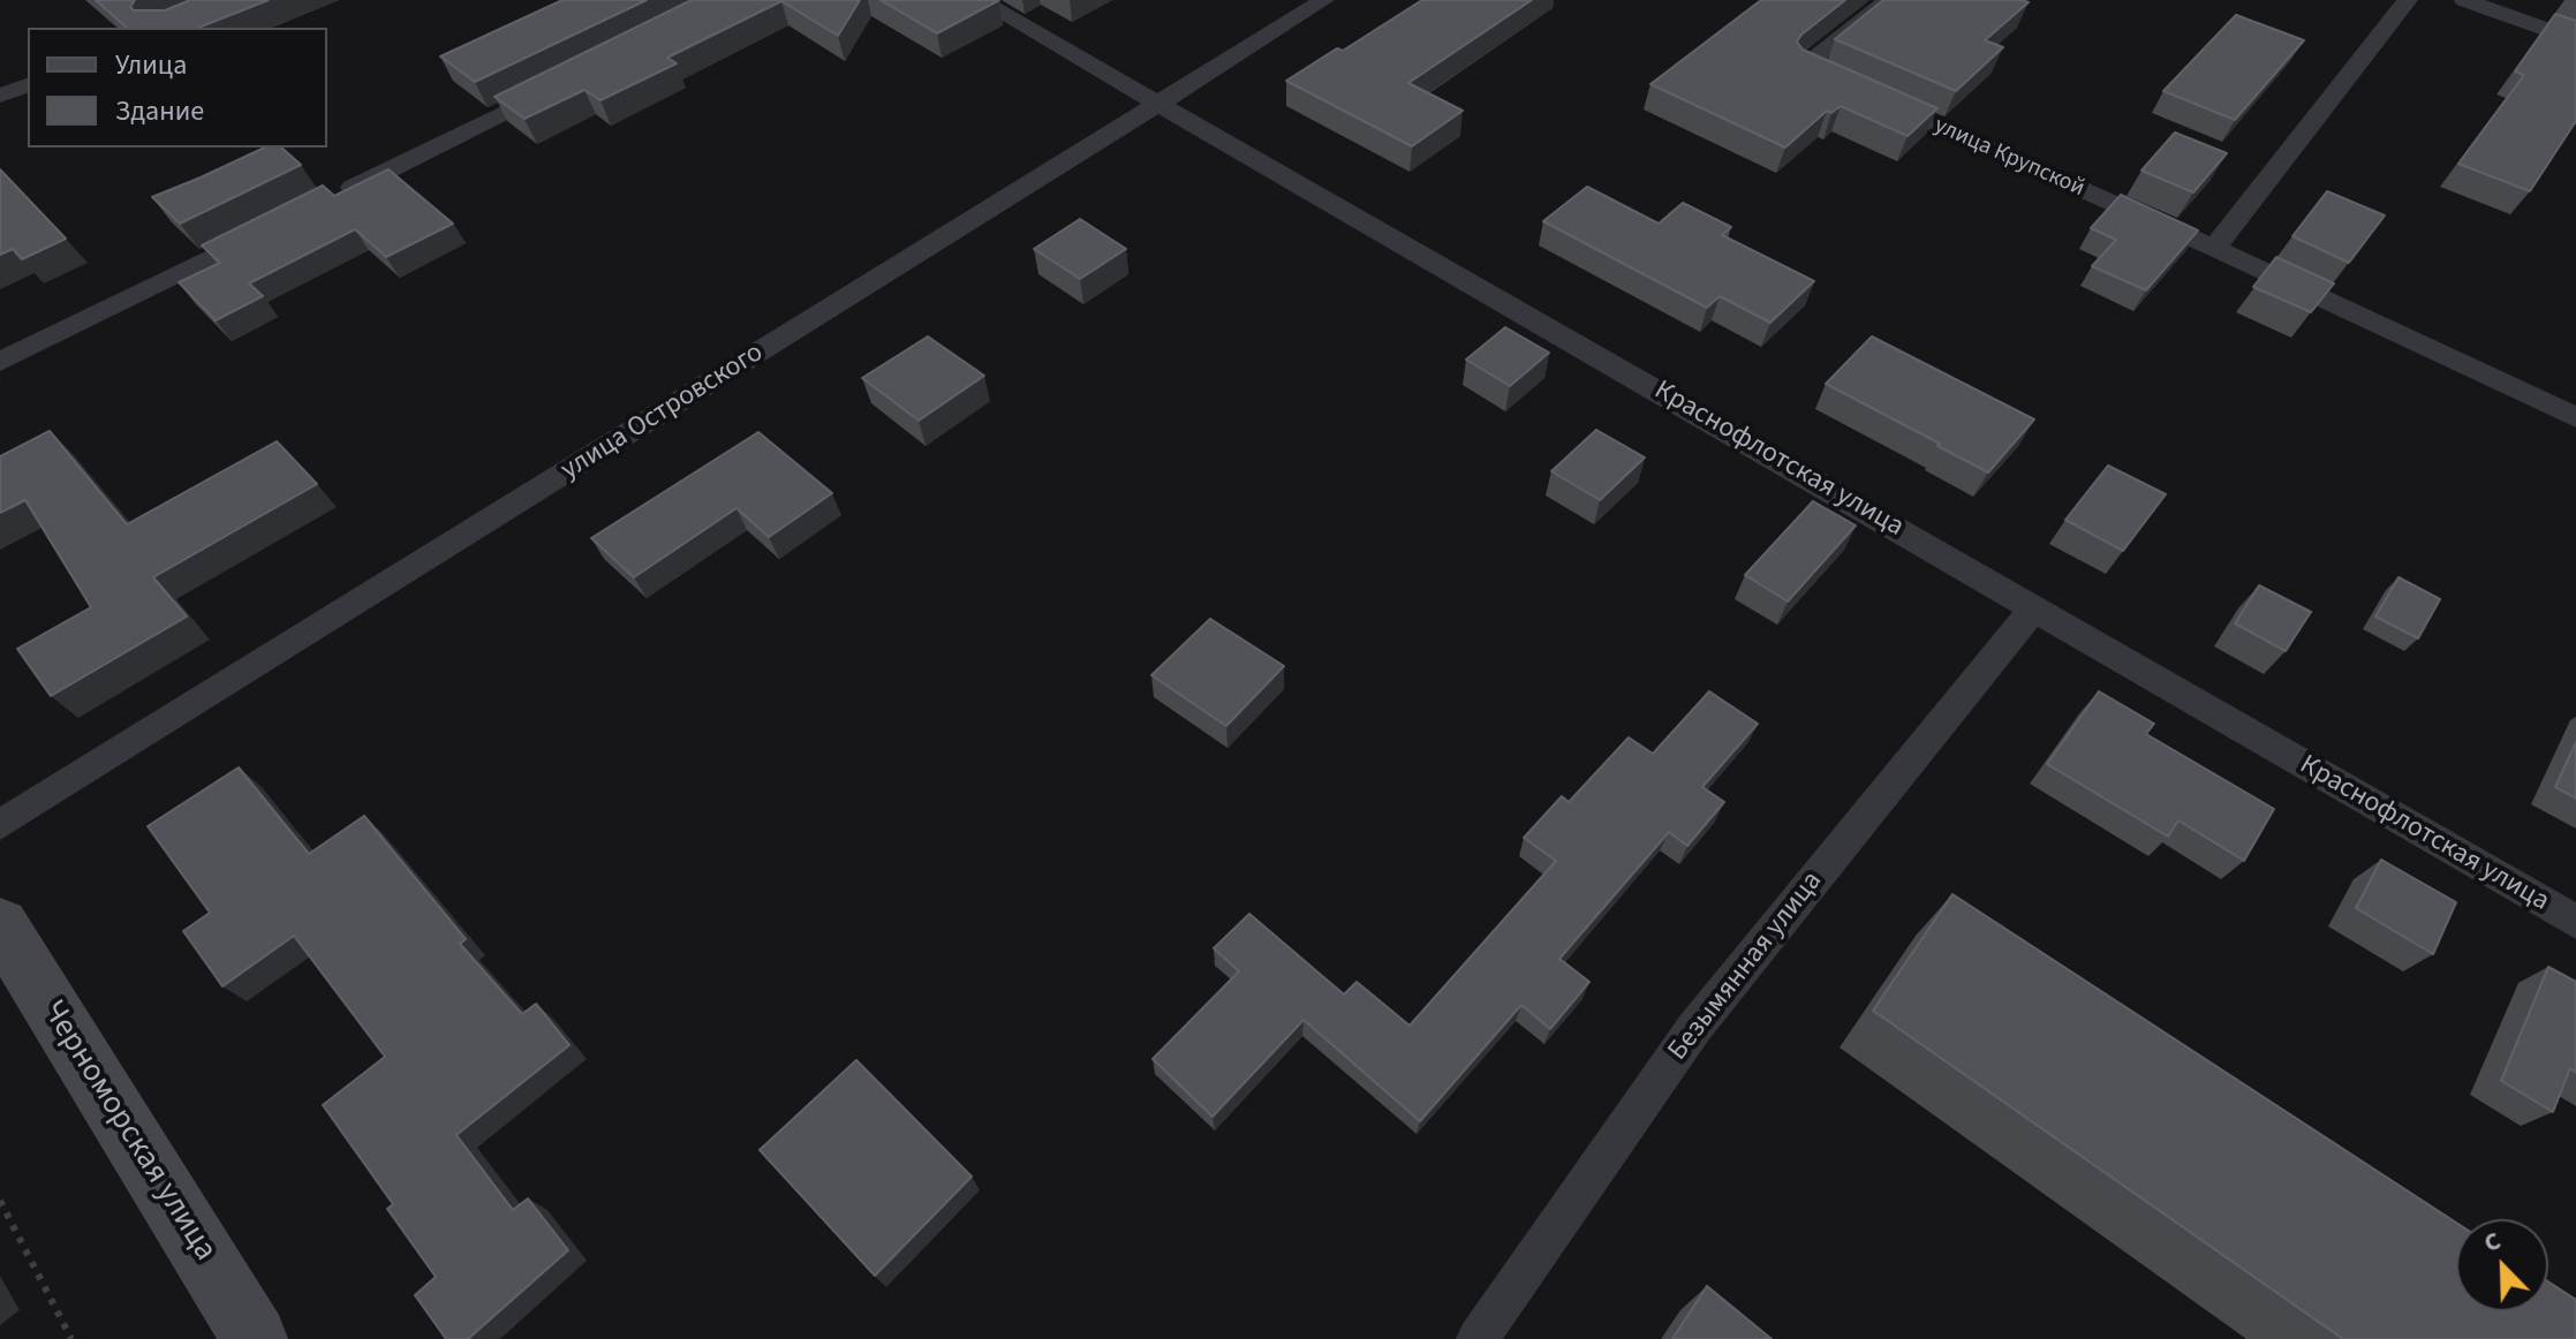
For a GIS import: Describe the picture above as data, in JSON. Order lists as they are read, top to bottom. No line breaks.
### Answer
{"streets":{"main road":["Черноморская улица"],"lane":["улица Крупской","улица Островского","Краснофлотская улица","Безымянная улица"]},"crossings":[["улица Островского","Краснофлотская улица"],["Краснофлотская улица","Безымянная улица"]],"legend":["Улица","Здание"],"north":"top left"}
